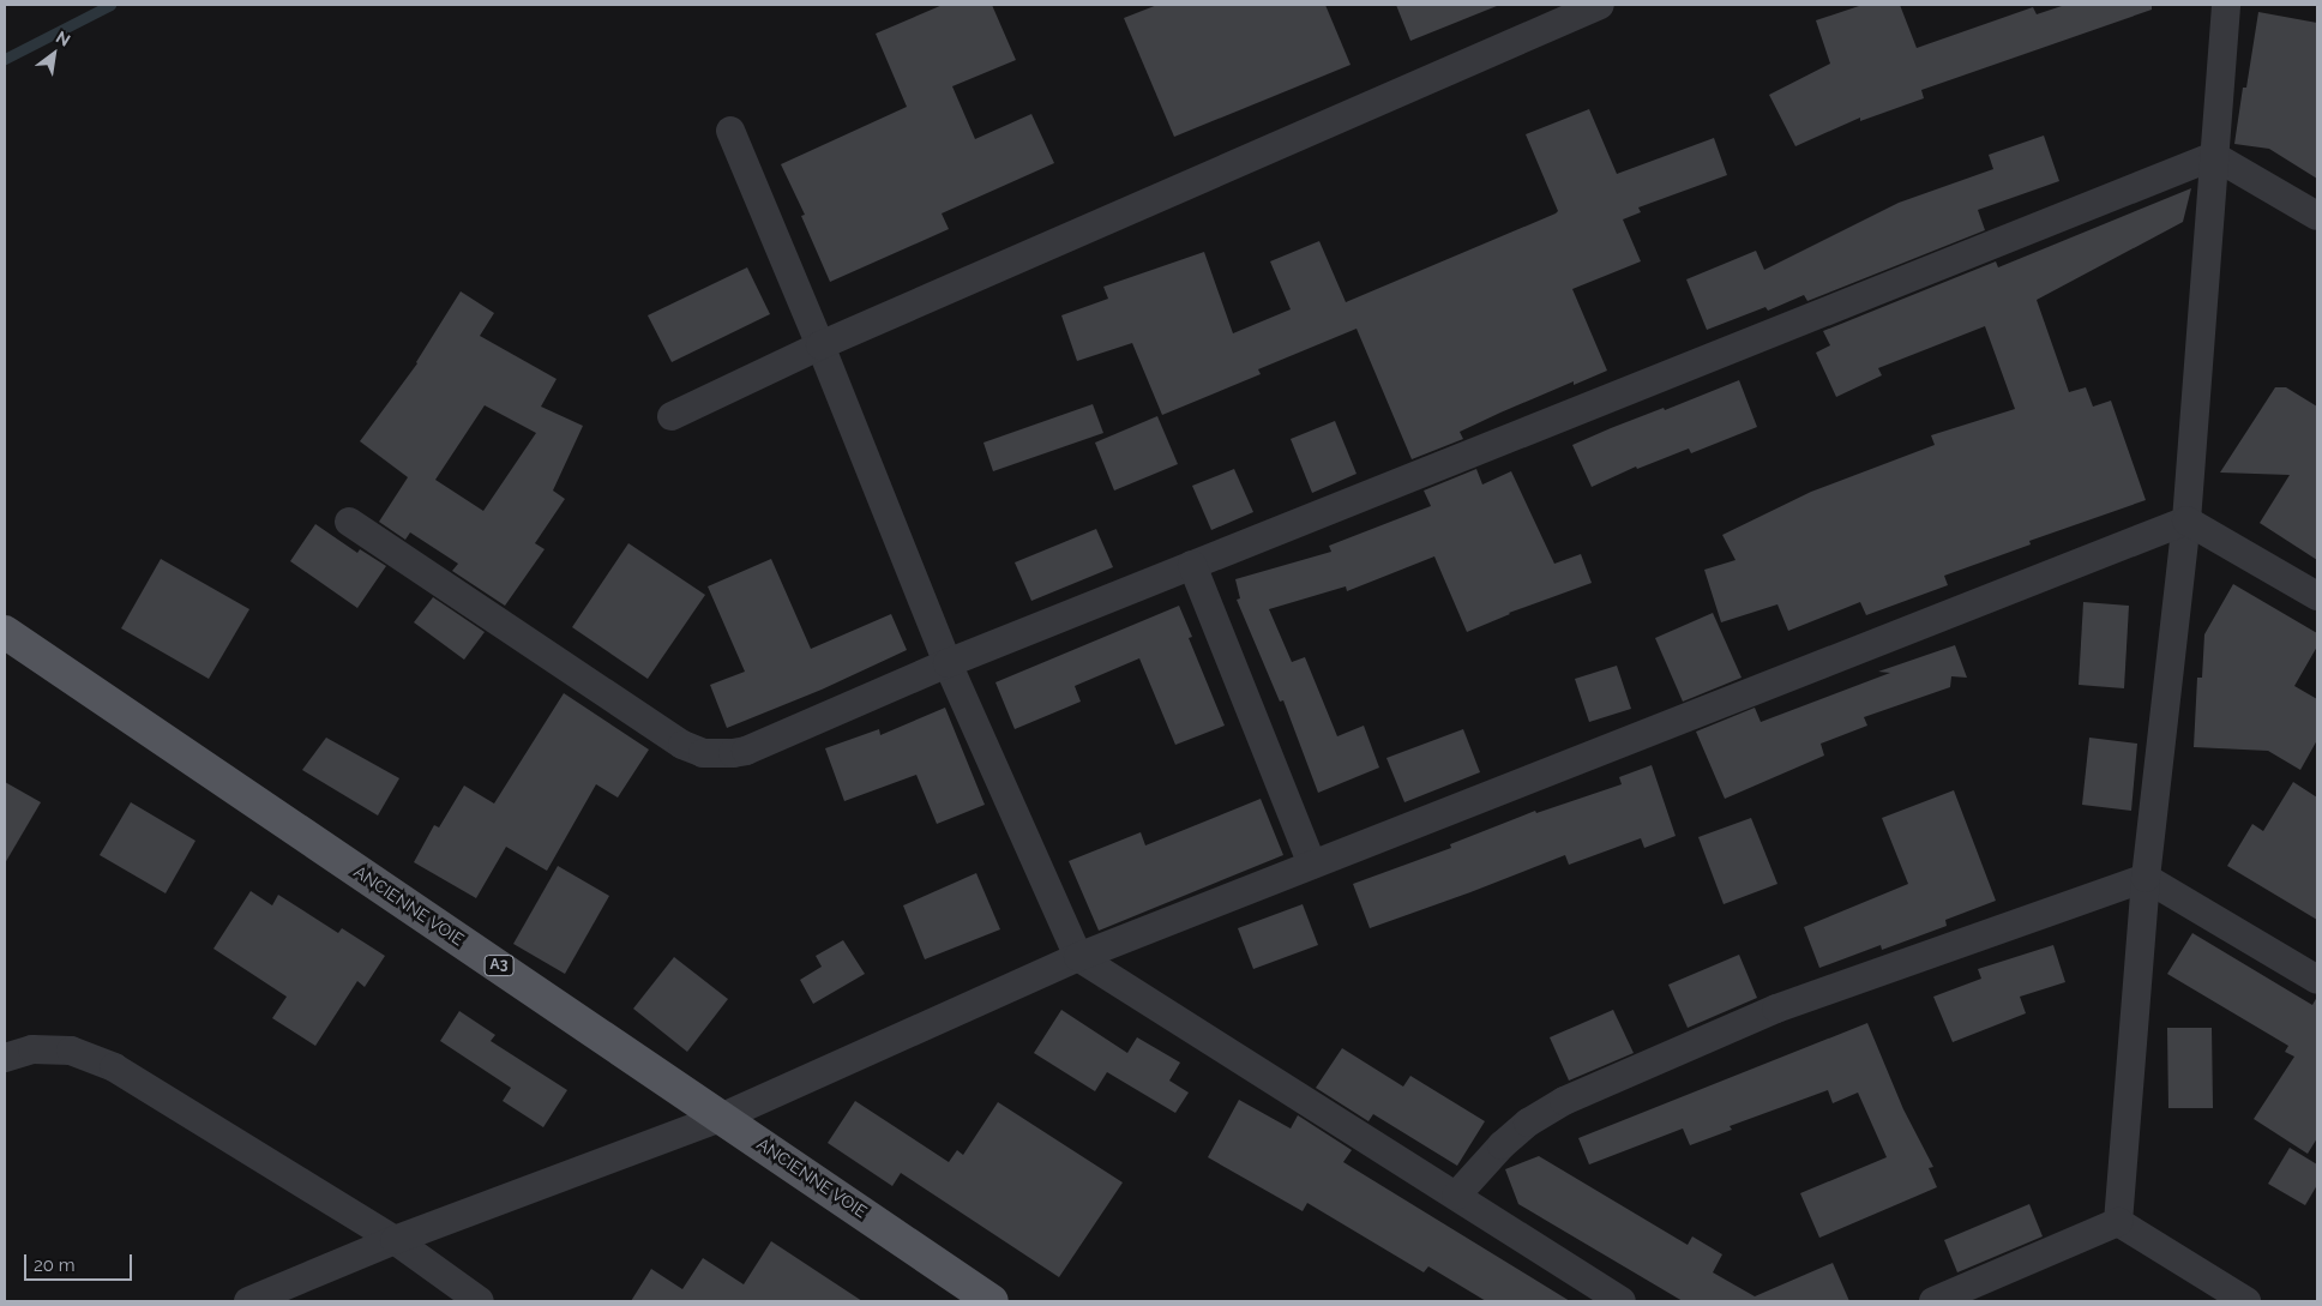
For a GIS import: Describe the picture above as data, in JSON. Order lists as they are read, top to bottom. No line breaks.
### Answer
{"streets":{"main road":["ANCIENNE VOIE","A3"]},"scale_bar":"20 m","north":"top right"}
